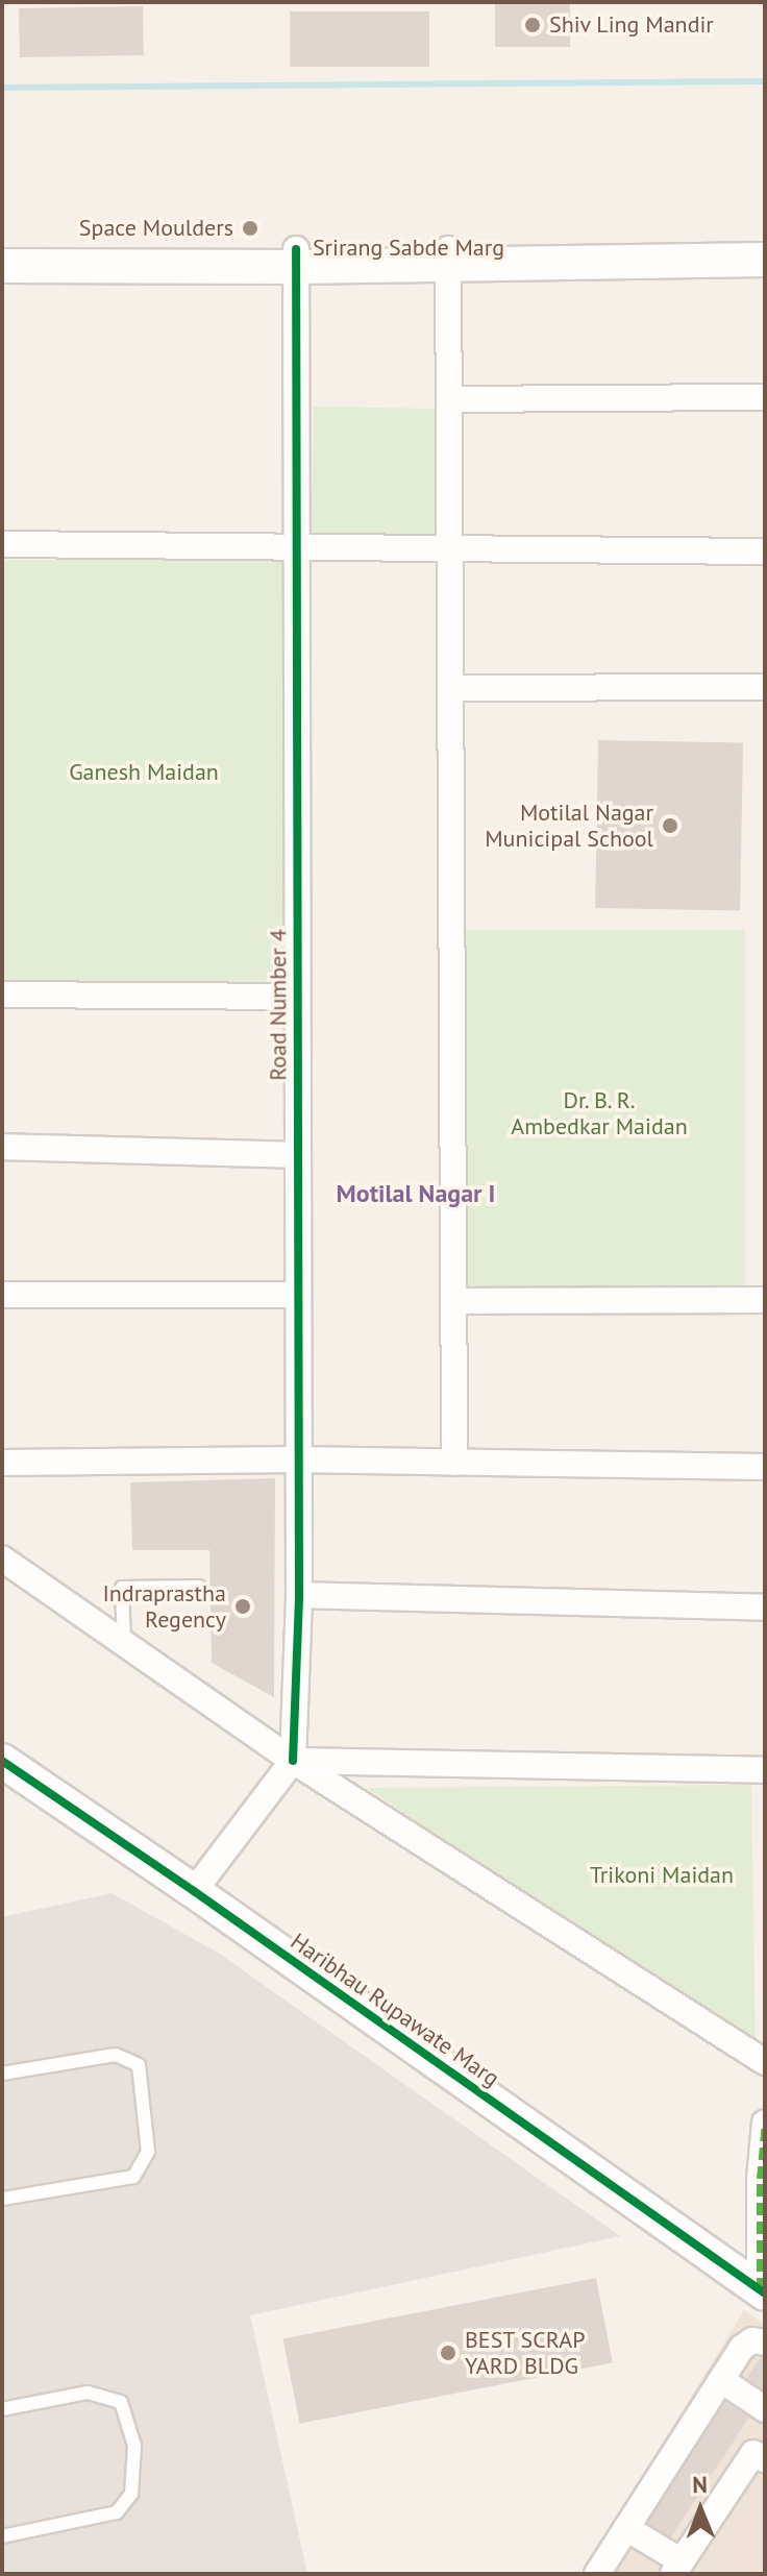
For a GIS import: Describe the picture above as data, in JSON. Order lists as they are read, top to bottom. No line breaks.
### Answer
{"streets":{"street":["Srirang Sabde Marg","Road Number 4","Haribhau Rupawate Marg"]},"crossings":[["Srirang Sabde Marg","Road Number 4"]],"districts":["Motilal Nagar I"],"parks":["Ganesh Maidan","Dr. B. R. Ambedkar Maidan","Trikoni Maidan"],"places":["Shiv Ling Mandir","Space Moulders","Motilal Nagar Municipal School","Indraprastha Regency","BEST SCRAP YARD BLDG"],"north":"top"}
